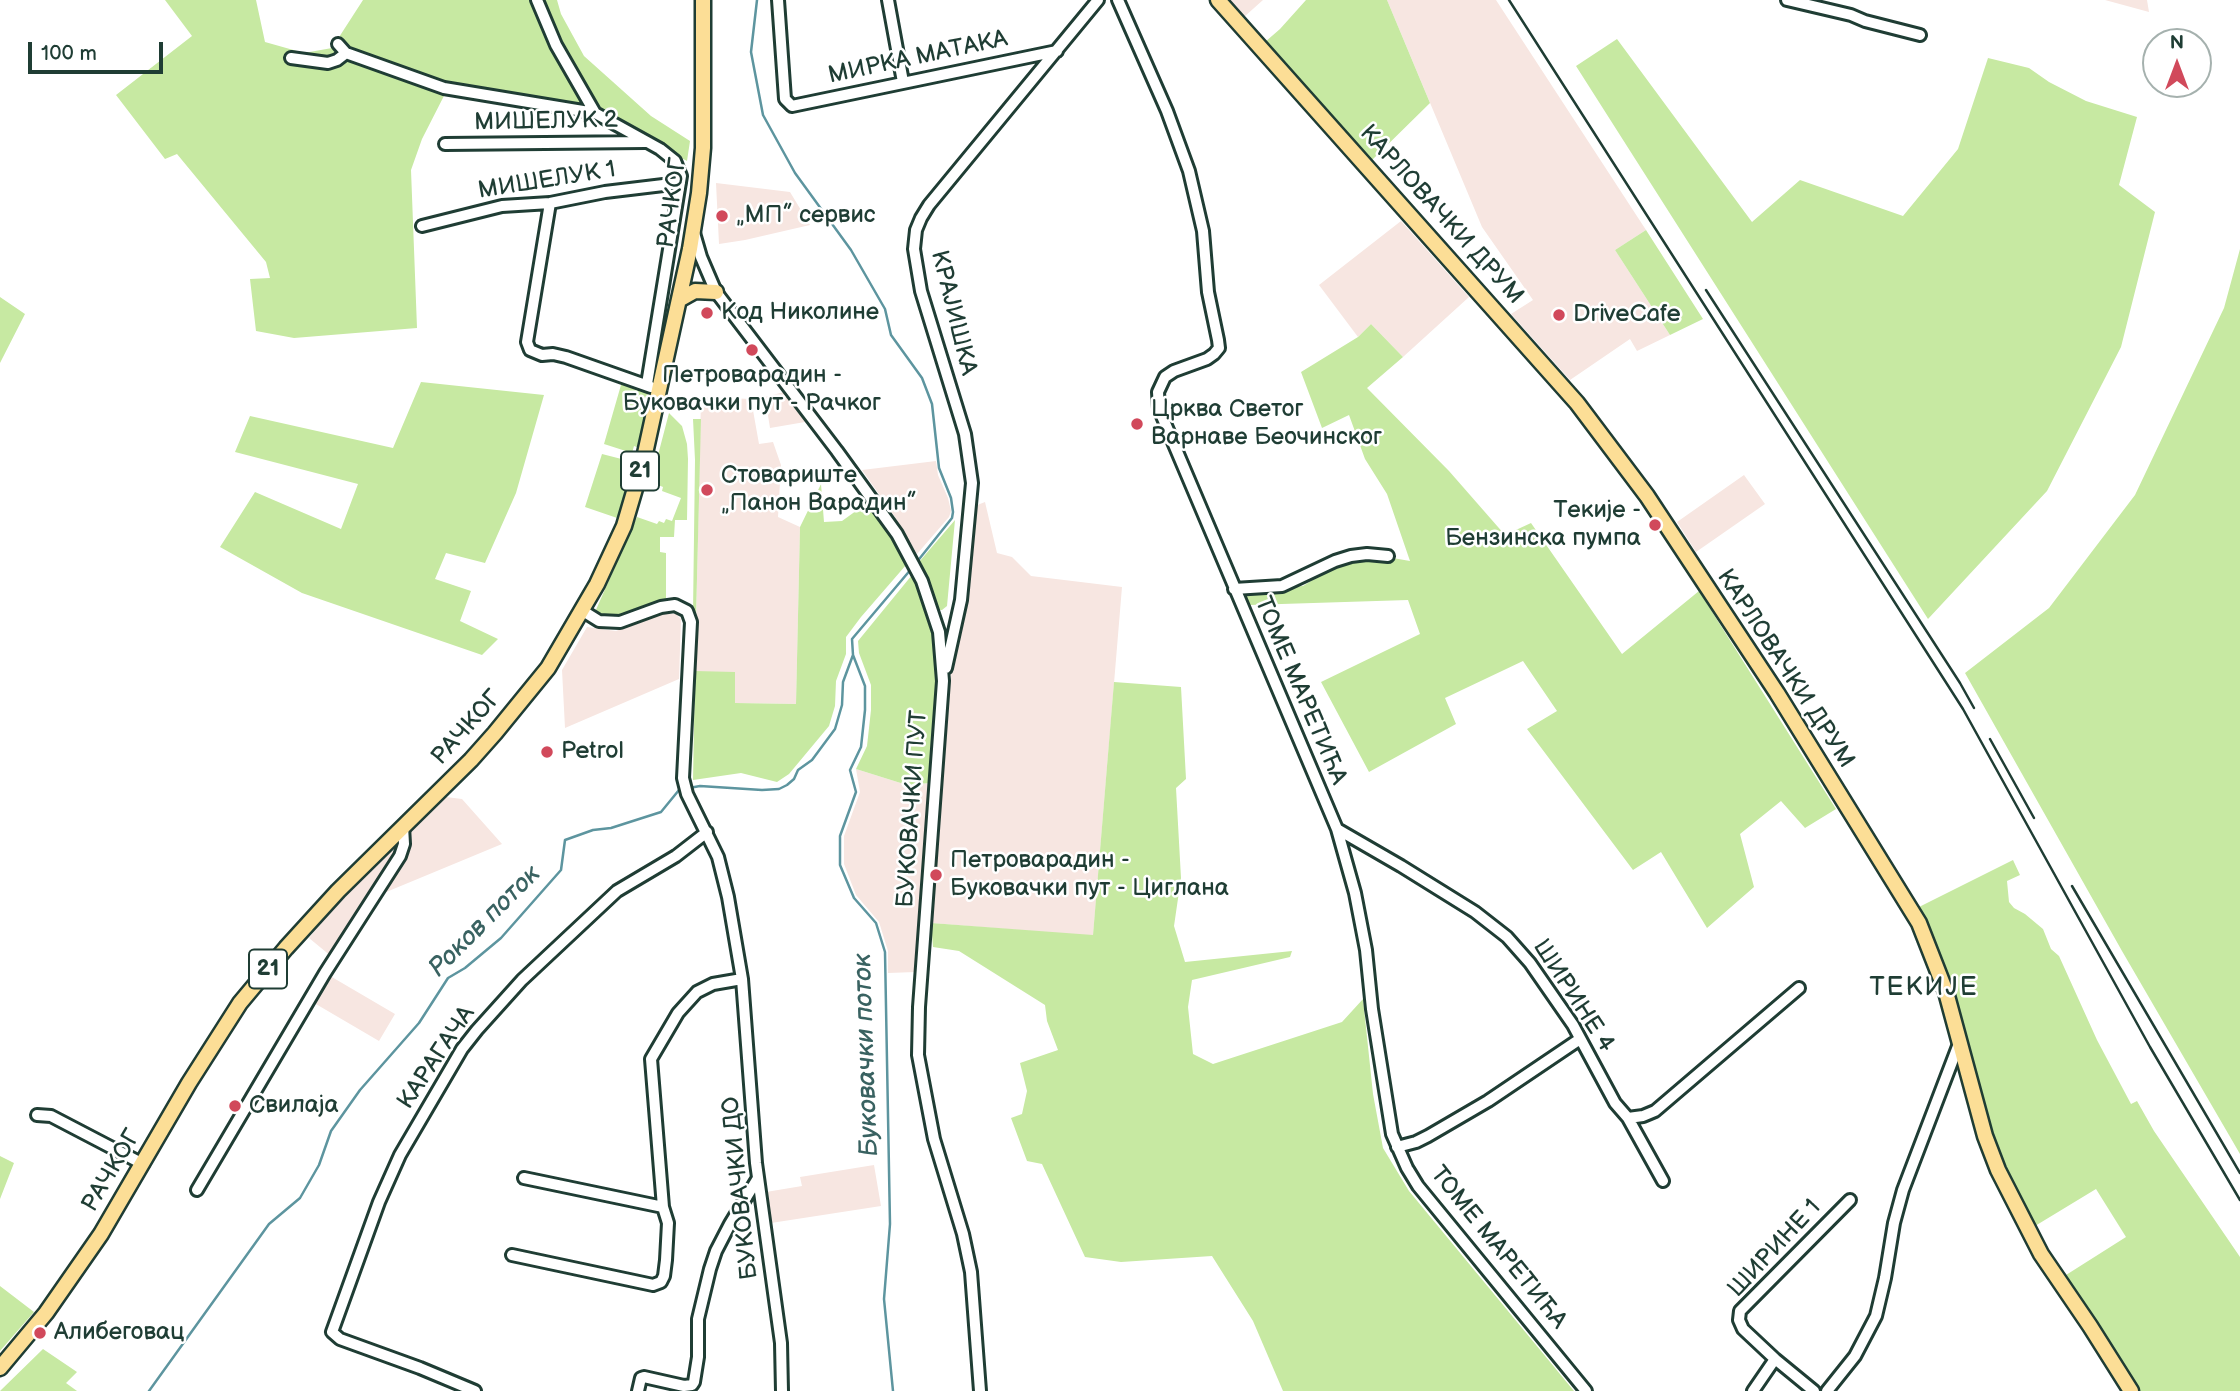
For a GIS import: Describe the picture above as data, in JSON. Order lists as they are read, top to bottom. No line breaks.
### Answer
{"streets":{"main road":["РАЧКОГ","КАРЛОВАЧКИ ДРУМ","21"],"street":["МИРКА МАТАКА","МИШЕЛУК 2","МИШЕЛУК 1","КРАЈИШКА","ТОМЕ МАРЕТИЋА","БУКОВАЧКИ ПУТ","ШИРИНЕ 4","КАРАГАЧА","БУКОВАЧКИ ДО","ШИРИНЕ 1"]},"crossings":[["МИРКА МАТАКА","КРАЈИШКА"],["РАЧКОГ","БУКОВАЧКИ ПУТ"],["РАЧКОГ","БУКОВАЧКИ ДО"],["КРАЈИШКА","БУКОВАЧКИ ПУТ"],["ТОМЕ МАРЕТИЋА","ШИРИНЕ 4"],["КАРАГАЧА","БУКОВАЧКИ ДО"]],"districts":["ТЕКИЈЕ"],"water":["Роков поток","Буковачки поток"],"places":["„МП” сервис","Код Николине","DriveCafe","Петроварадин - Буковачки пут - Рачког","Црква Светог Варнаве Беочинског","Стовариште „Панон Варадин”","Текије - Бензинска пумпа","Petrol","Петроварадин - Буковачки пут - Циглана","Свилаја","Алибеговац"],"scale_bar":"100 m","north":"top"}
